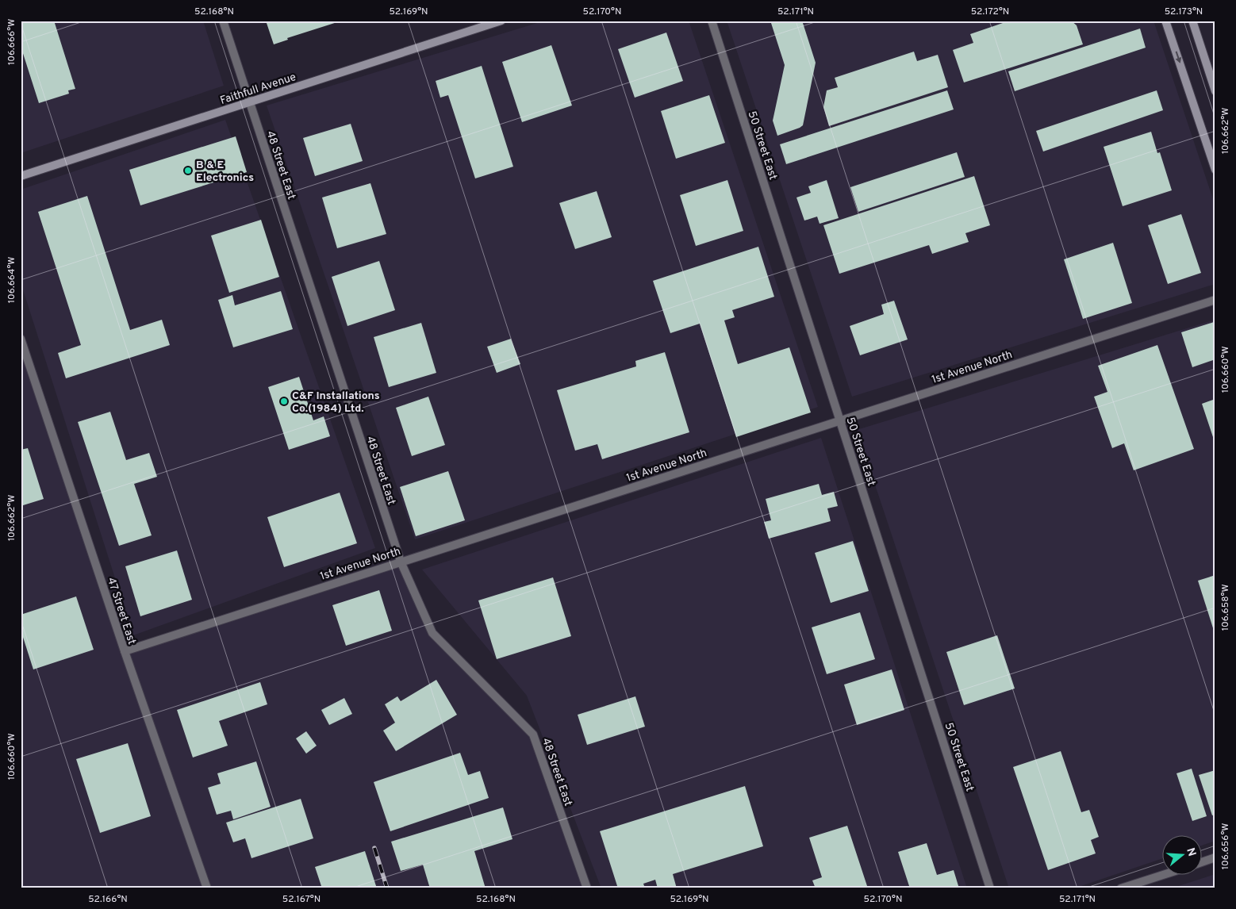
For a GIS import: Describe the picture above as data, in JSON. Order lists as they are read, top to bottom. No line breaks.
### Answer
{"streets":{"street":["Faithfull Avenue","50 Street East","48 Street East","1st Avenue North","47 Street East"]},"crossings":[["Faithfull Avenue","48 Street East"],["50 Street East","1st Avenue North"],["48 Street East","1st Avenue North"],["1st Avenue North","47 Street East"]],"places":["B & E Electronics","C&F Installations Co.(1984) Ltd."],"north":"right","coordinates":["52.168°N","52.169°N","52.170°N","52.171°N","52.172°N","52.173°N","106.666°W","106.662°W","106.664°W","106.660°W","106.658°W","106.656°W","52.166°N","52.167°N"]}
